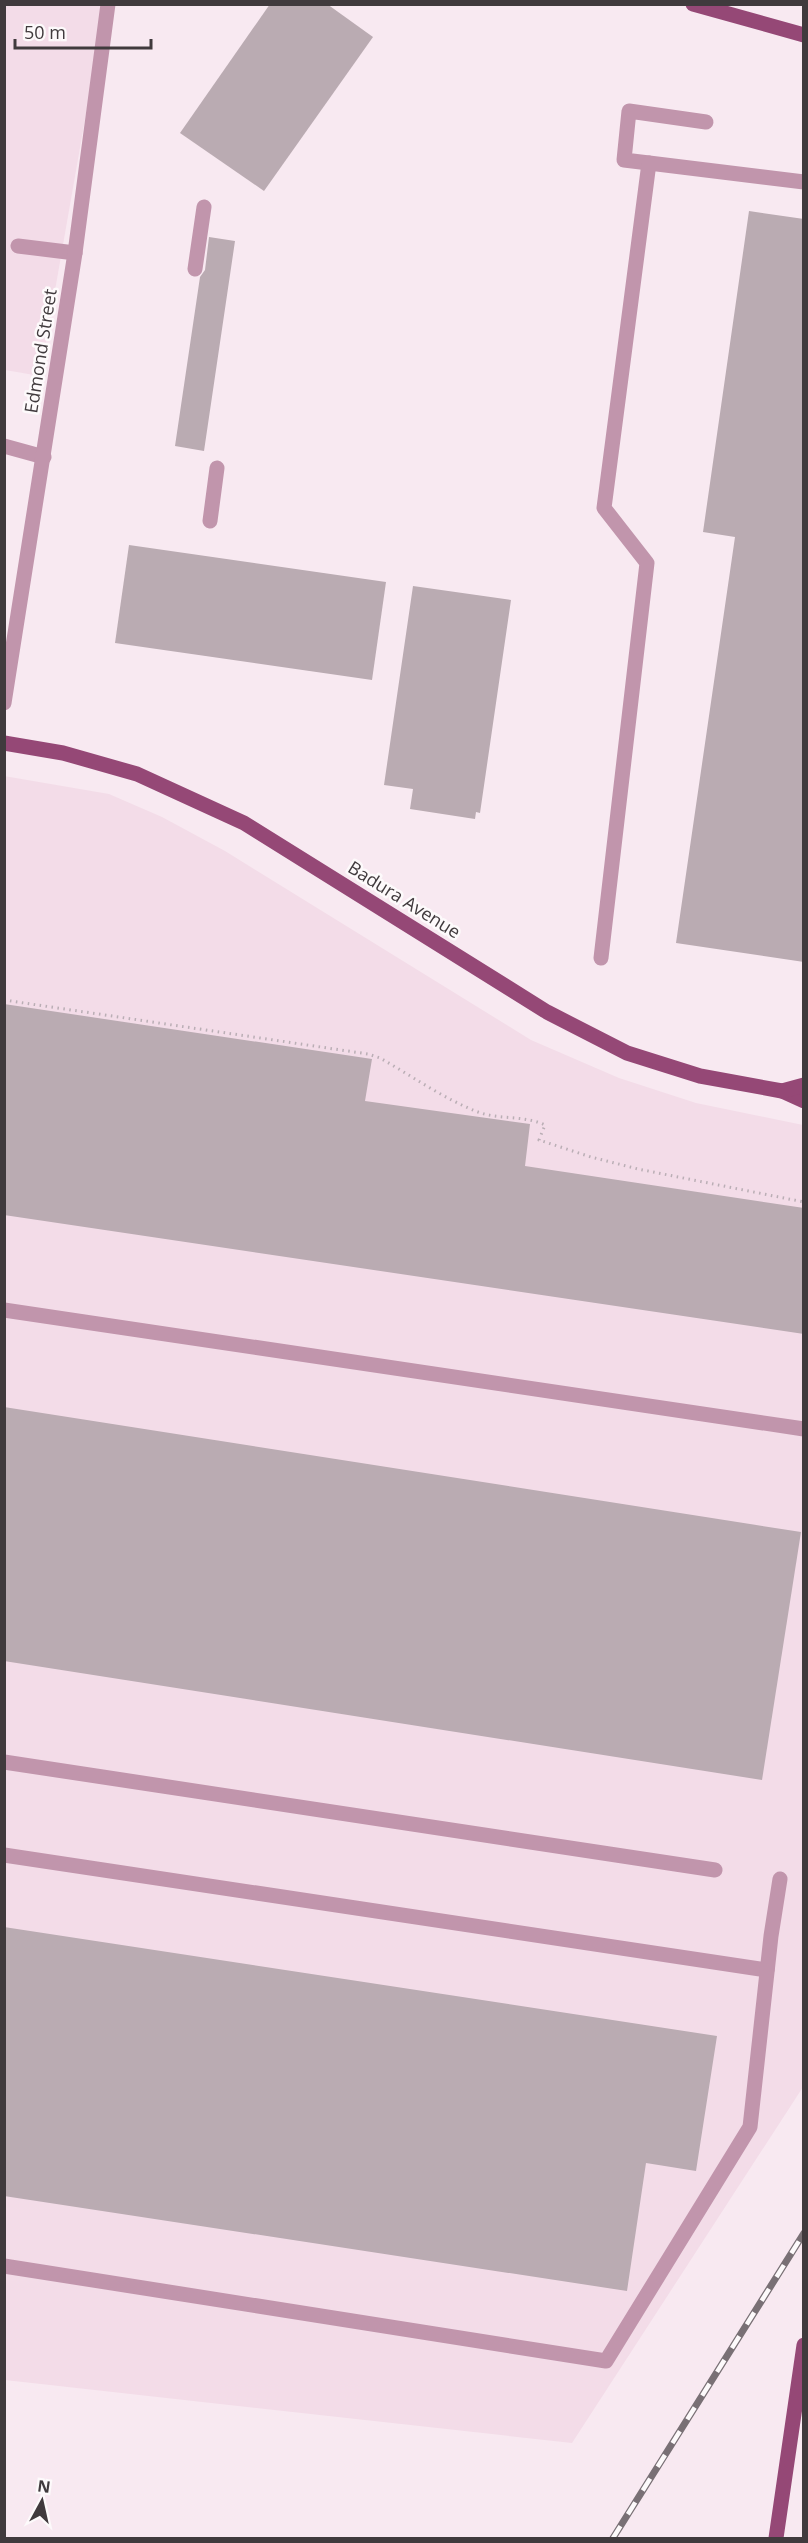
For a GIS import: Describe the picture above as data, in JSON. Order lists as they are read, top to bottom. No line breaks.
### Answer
{"streets":{"main road":["Badura Avenue"],"street":["Edmond Street"]},"scale_bar":"50 m","north":"top"}
